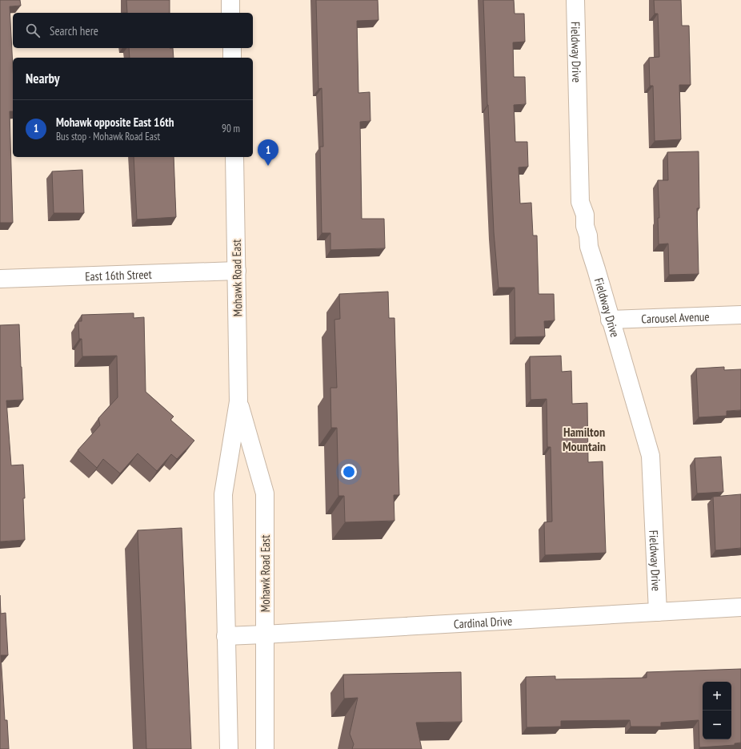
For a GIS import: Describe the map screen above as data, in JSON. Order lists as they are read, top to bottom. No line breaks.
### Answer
{"streets":{"street":["Fieldway Drive","East 16th Street","Mohawk Road East","Carousel Avenue","Cardinal Drive"]},"crossings":[["Fieldway Drive","Carousel Avenue"],["Fieldway Drive","Cardinal Drive"],["East 16th Street","Mohawk Road East"],["Mohawk Road East","Cardinal Drive"]],"districts":["Hamilton Mountain"],"page":{"search":"Search here","heading":"Nearby","list":[{"mark":"1","name":"Mohawk opposite East 16th","note":"Bus stop · Mohawk Road East","value":"90 m"}],"pins":"1","map_buttons":["+","−"]}}
